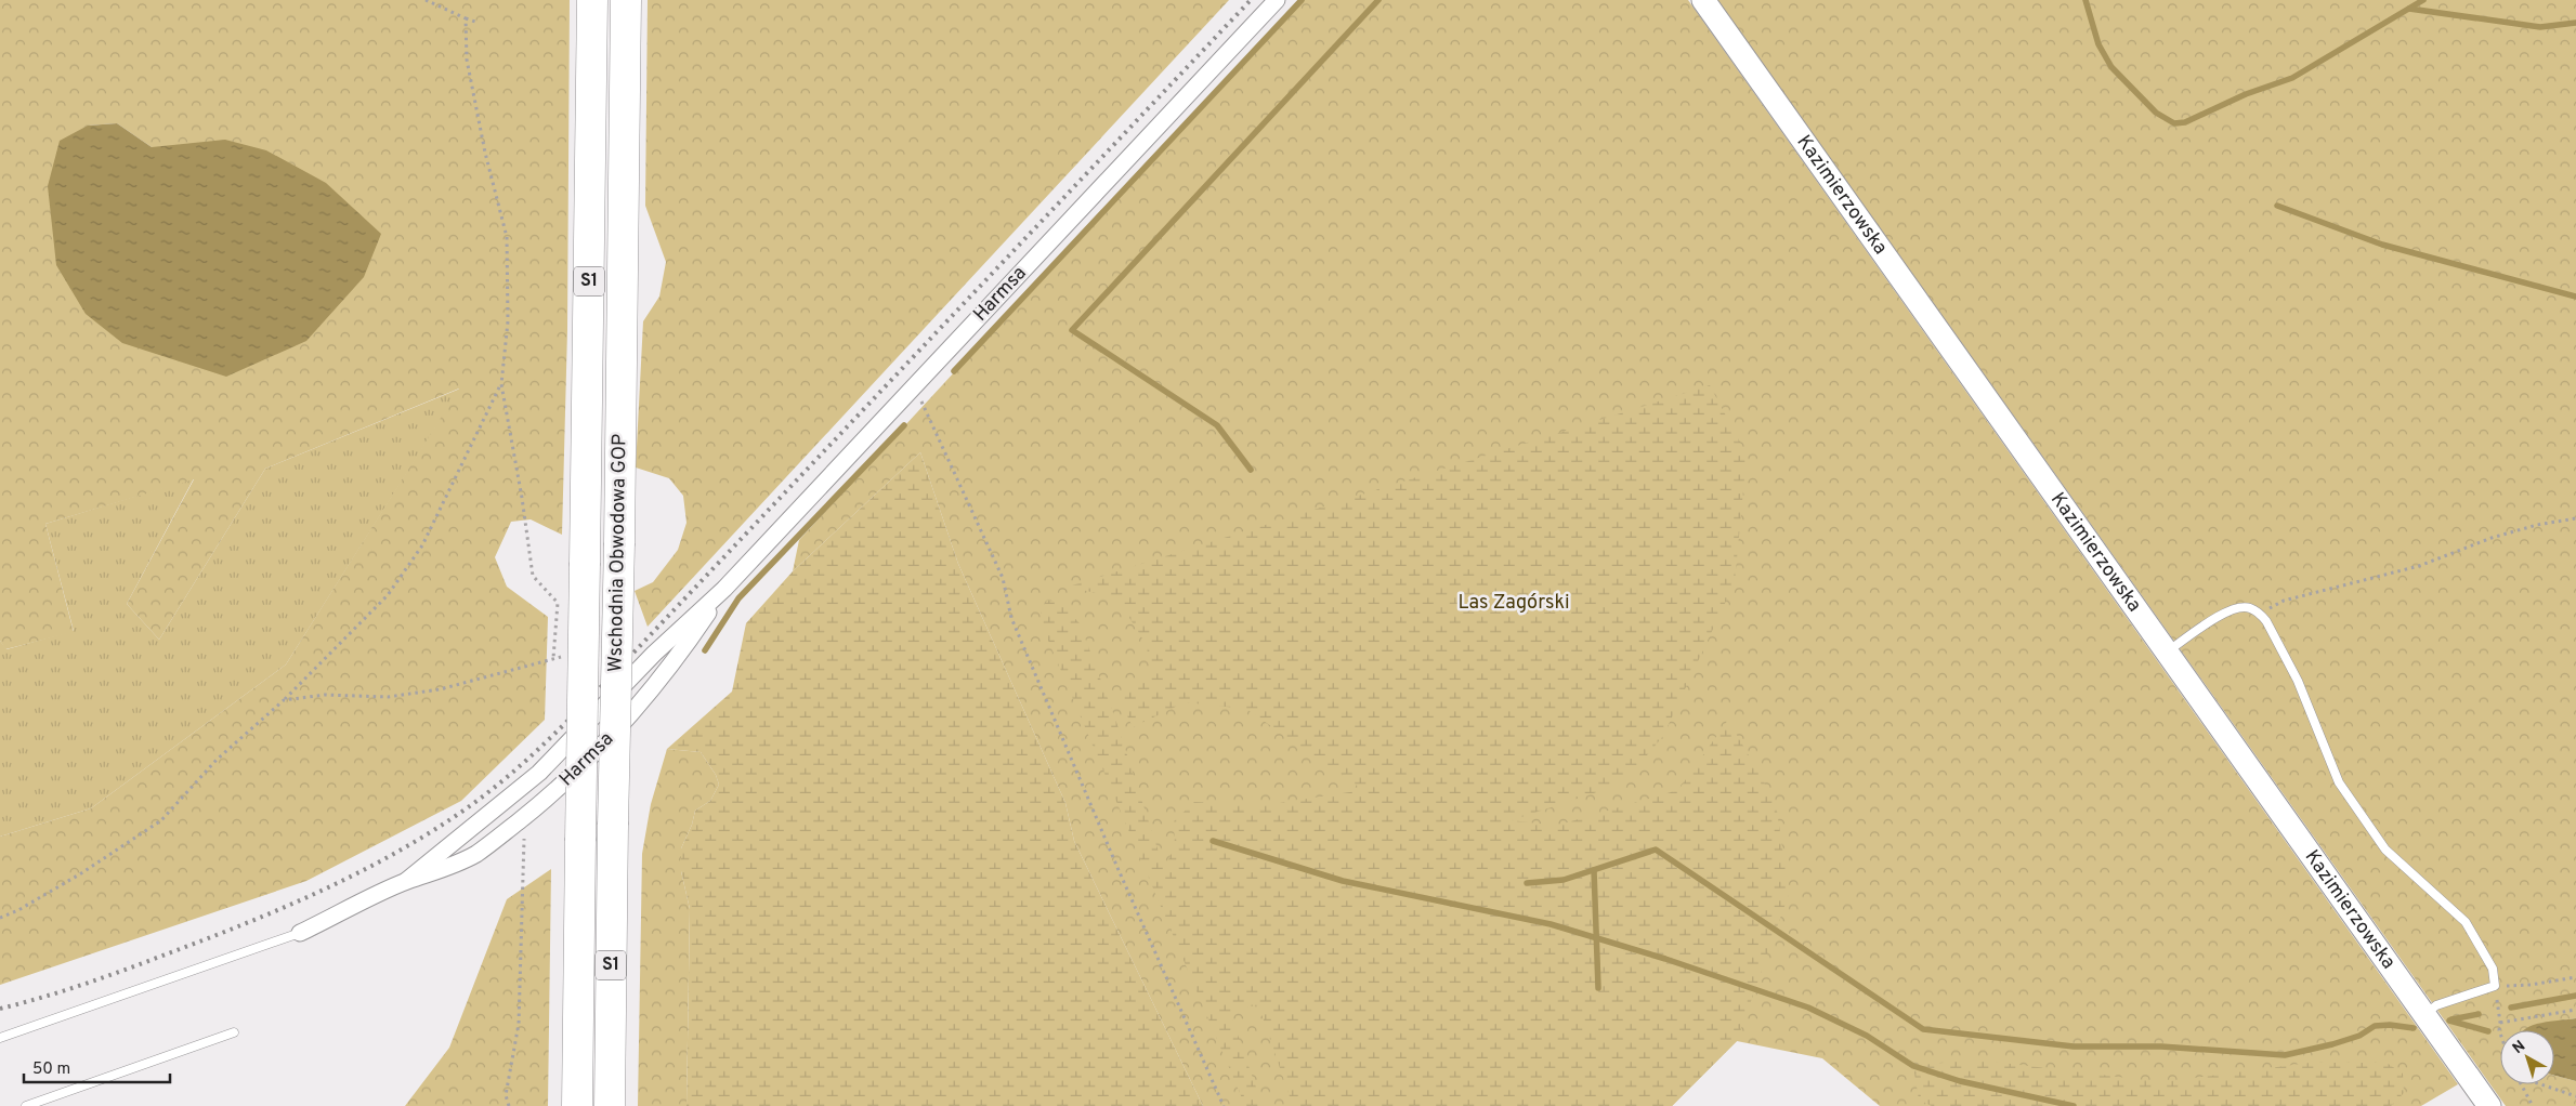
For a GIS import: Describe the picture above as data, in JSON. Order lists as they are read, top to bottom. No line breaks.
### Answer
{"streets":{"highway":["S1","Wschodnia Obwodowa GOP"],"street":["Kazimierzowska","Harmsa"]},"parks":["Las Zagórski"],"scale_bar":"50 m","north":"top left"}
